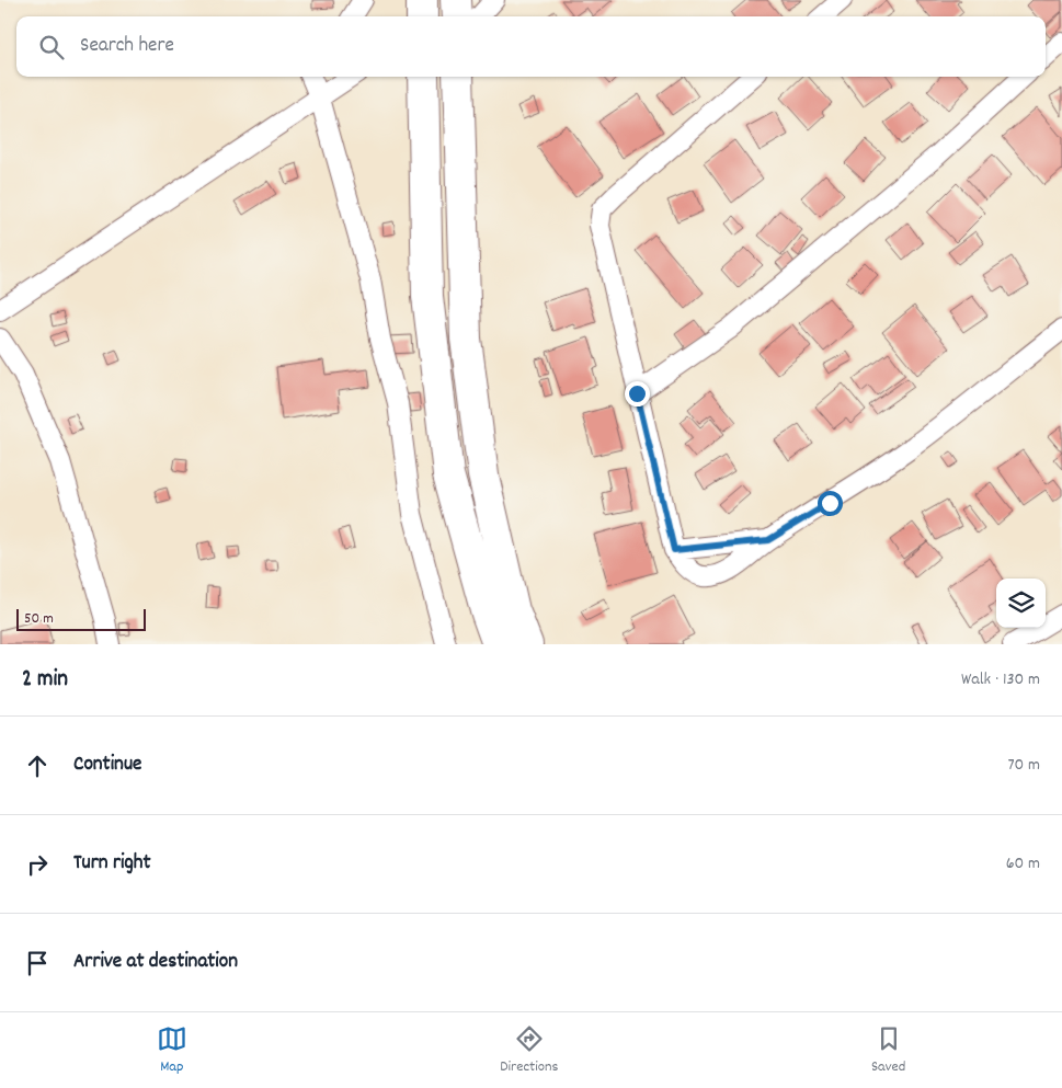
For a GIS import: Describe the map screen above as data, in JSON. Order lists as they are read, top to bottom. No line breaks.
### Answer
{"scale_bar":"50 m","page":{"search":"Search here","scale":"50 m","heading":["2 min","Walk · 130 m"],"list":[["Continue","70 m"],["Turn right","60 m"],"Arrive at destination"],"nav":["Map","Directions","Saved"]}}
